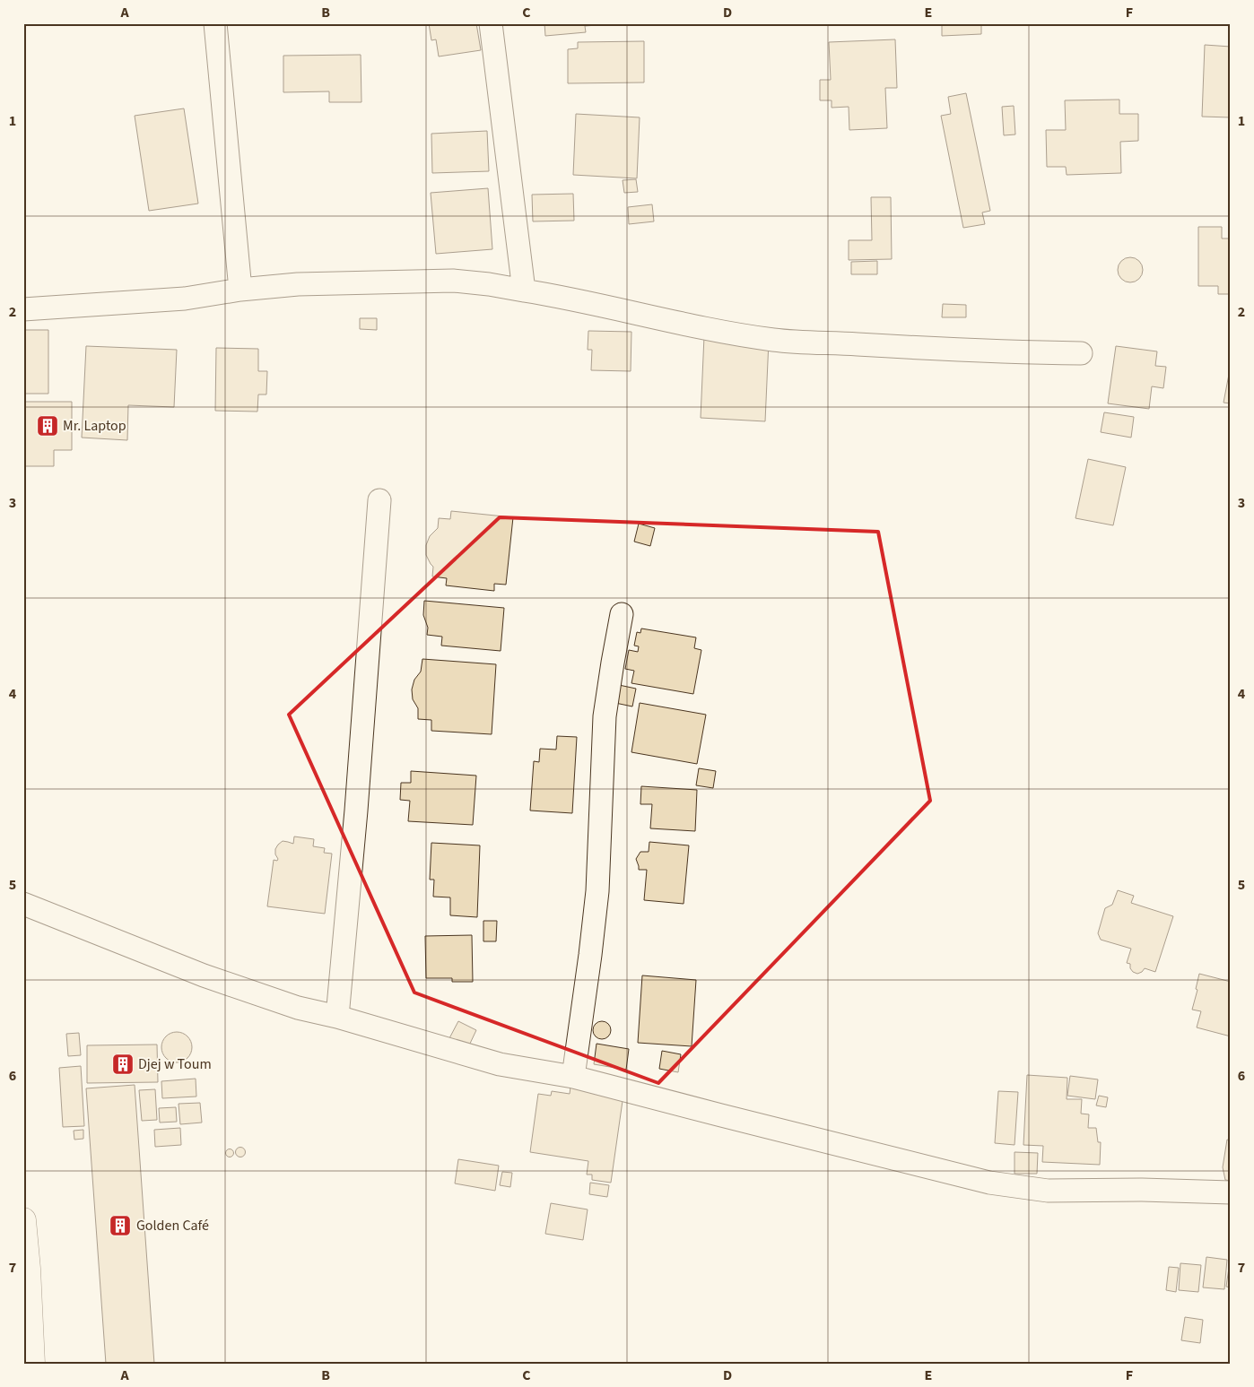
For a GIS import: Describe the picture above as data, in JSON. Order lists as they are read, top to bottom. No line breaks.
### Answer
{"places":{"building":["Mr. Laptop","Djej w Toum","Golden Café"]},"grid":{"columns":["A","B","C","D","E","F"],"rows":["1","2","3","4","5","6","7"]}}
